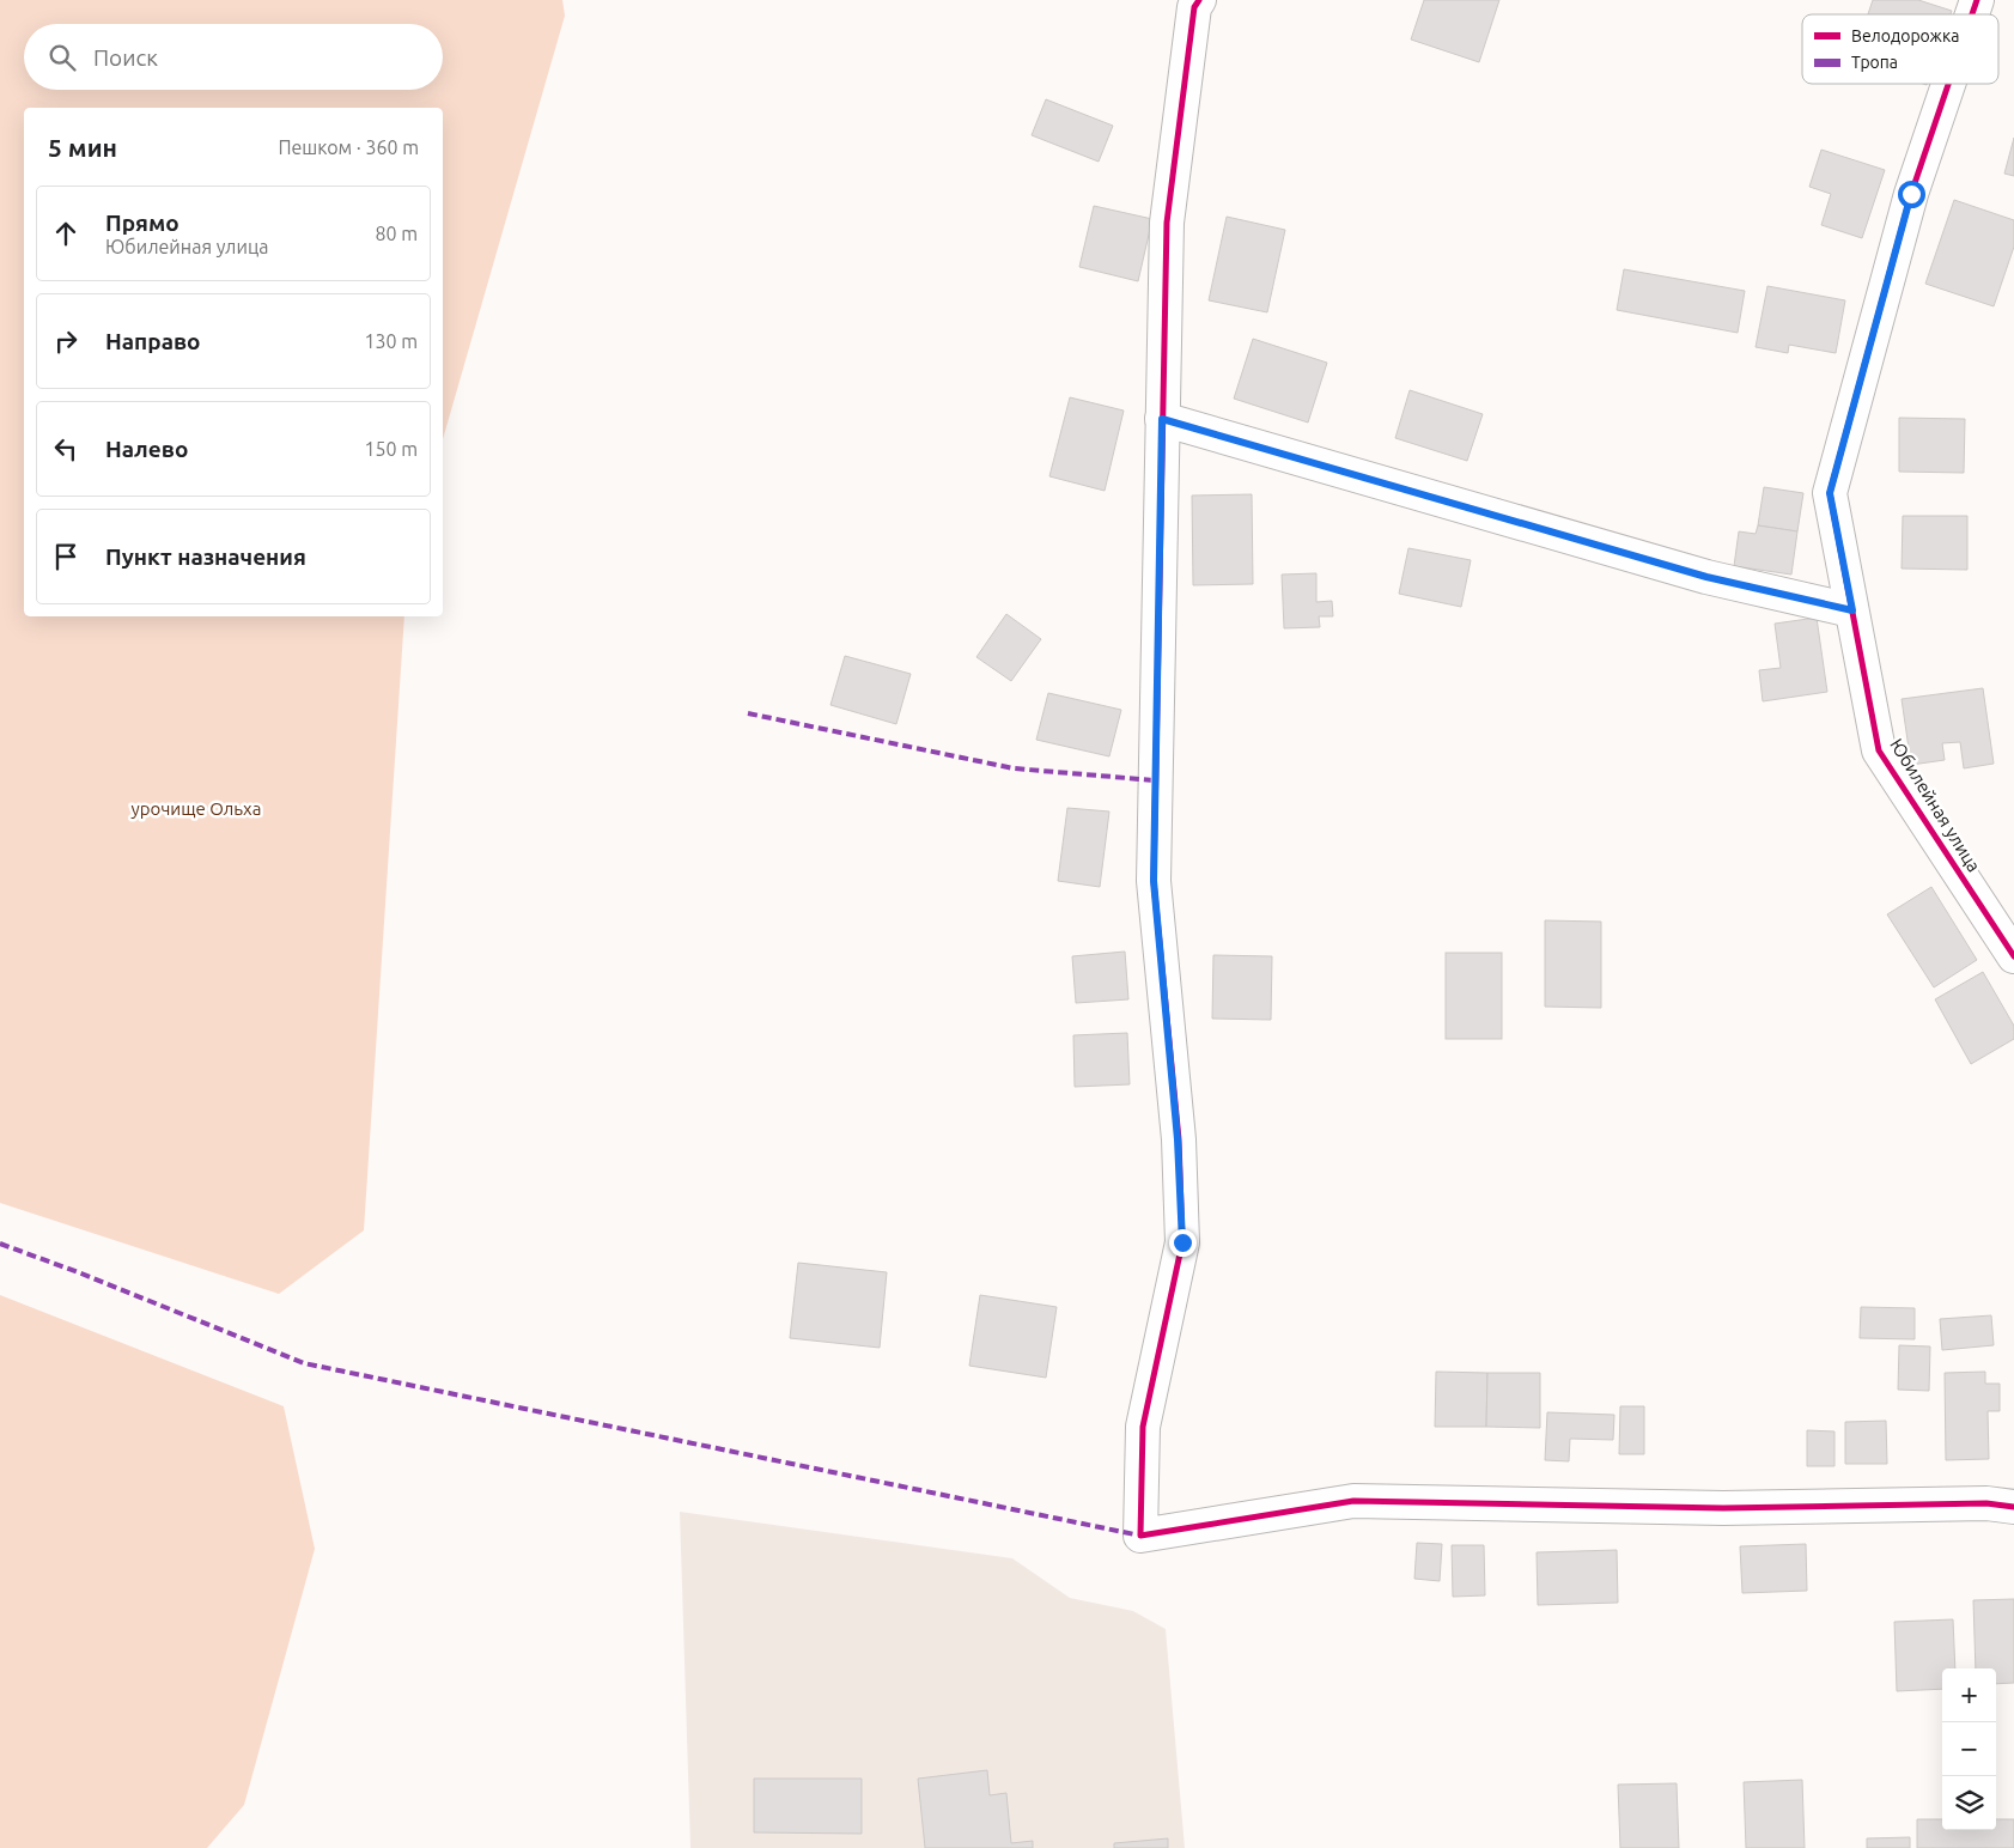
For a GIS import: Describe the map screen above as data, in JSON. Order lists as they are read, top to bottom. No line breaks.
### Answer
{"streets":{"street":["Юбилейная улица"]},"parks":["урочище Ольха"],"legend":["Велодорожка","Тропа"],"page":{"search":"Поиск","heading":["5 мин","Пешком · 360 m"],"list":[["Прямо","Юбилейная улица","80 m"],["Направо","130 m"],["Налево","150 m"],"Пункт назначения"],"map_buttons":["+","−"]}}
